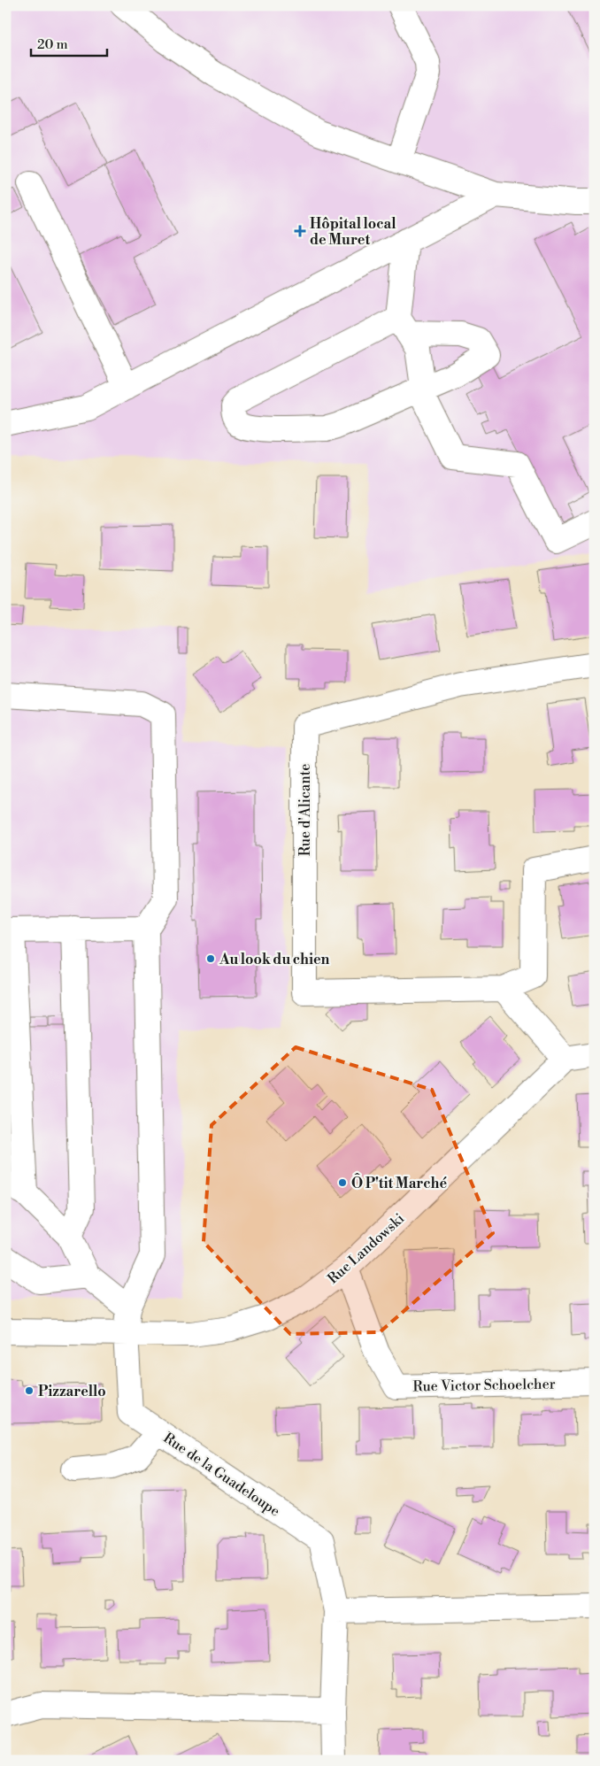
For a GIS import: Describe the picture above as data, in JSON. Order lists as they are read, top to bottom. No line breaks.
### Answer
{"streets":{"street":["Rue d'Alicante","Rue Landowski","Rue Victor Schoelcher","Rue de la Guadeloupe"]},"crossings":[["Rue Landowski","Rue Victor Schoelcher"],["Rue Landowski","Rue de la Guadeloupe"]],"places":{"health":["Hôpital local de Muret"],"other":["Au look du chien","Ô P'tit Marché","Pizzarello"]},"scale_bar":"20 m"}
